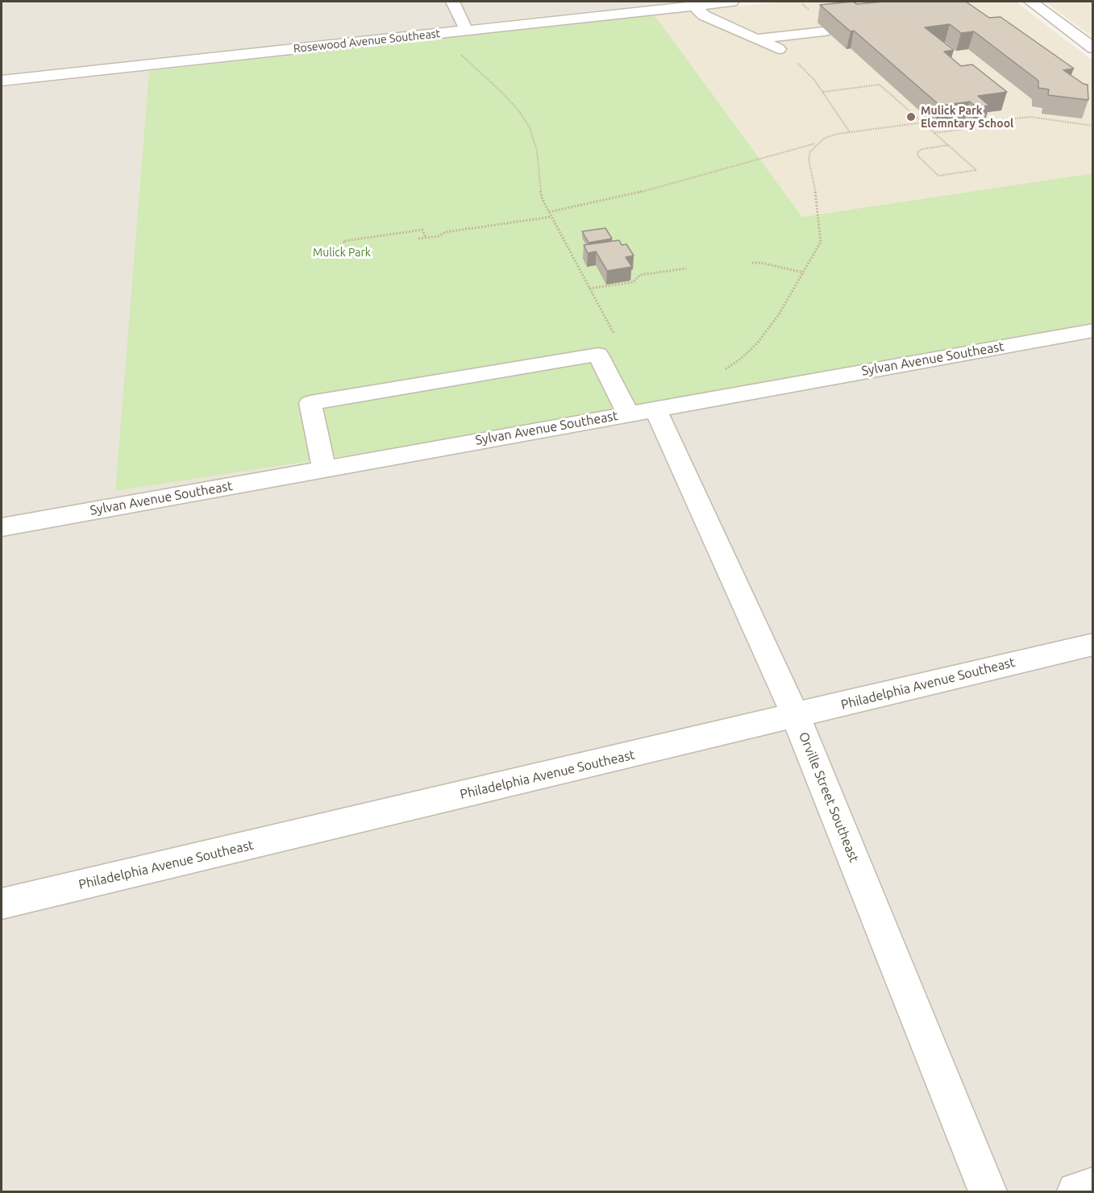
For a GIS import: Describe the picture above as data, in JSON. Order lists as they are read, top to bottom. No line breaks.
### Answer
{"streets":{"street":["Rosewood Avenue Southeast","Sylvan Avenue Southeast","Philadelphia Avenue Southeast","Orville Street Southeast"]},"crossings":[["Sylvan Avenue Southeast","Orville Street Southeast"],["Philadelphia Avenue Southeast","Orville Street Southeast"]],"parks":["Mulick Park"],"places":["Mulick Park Elemntary School"]}
